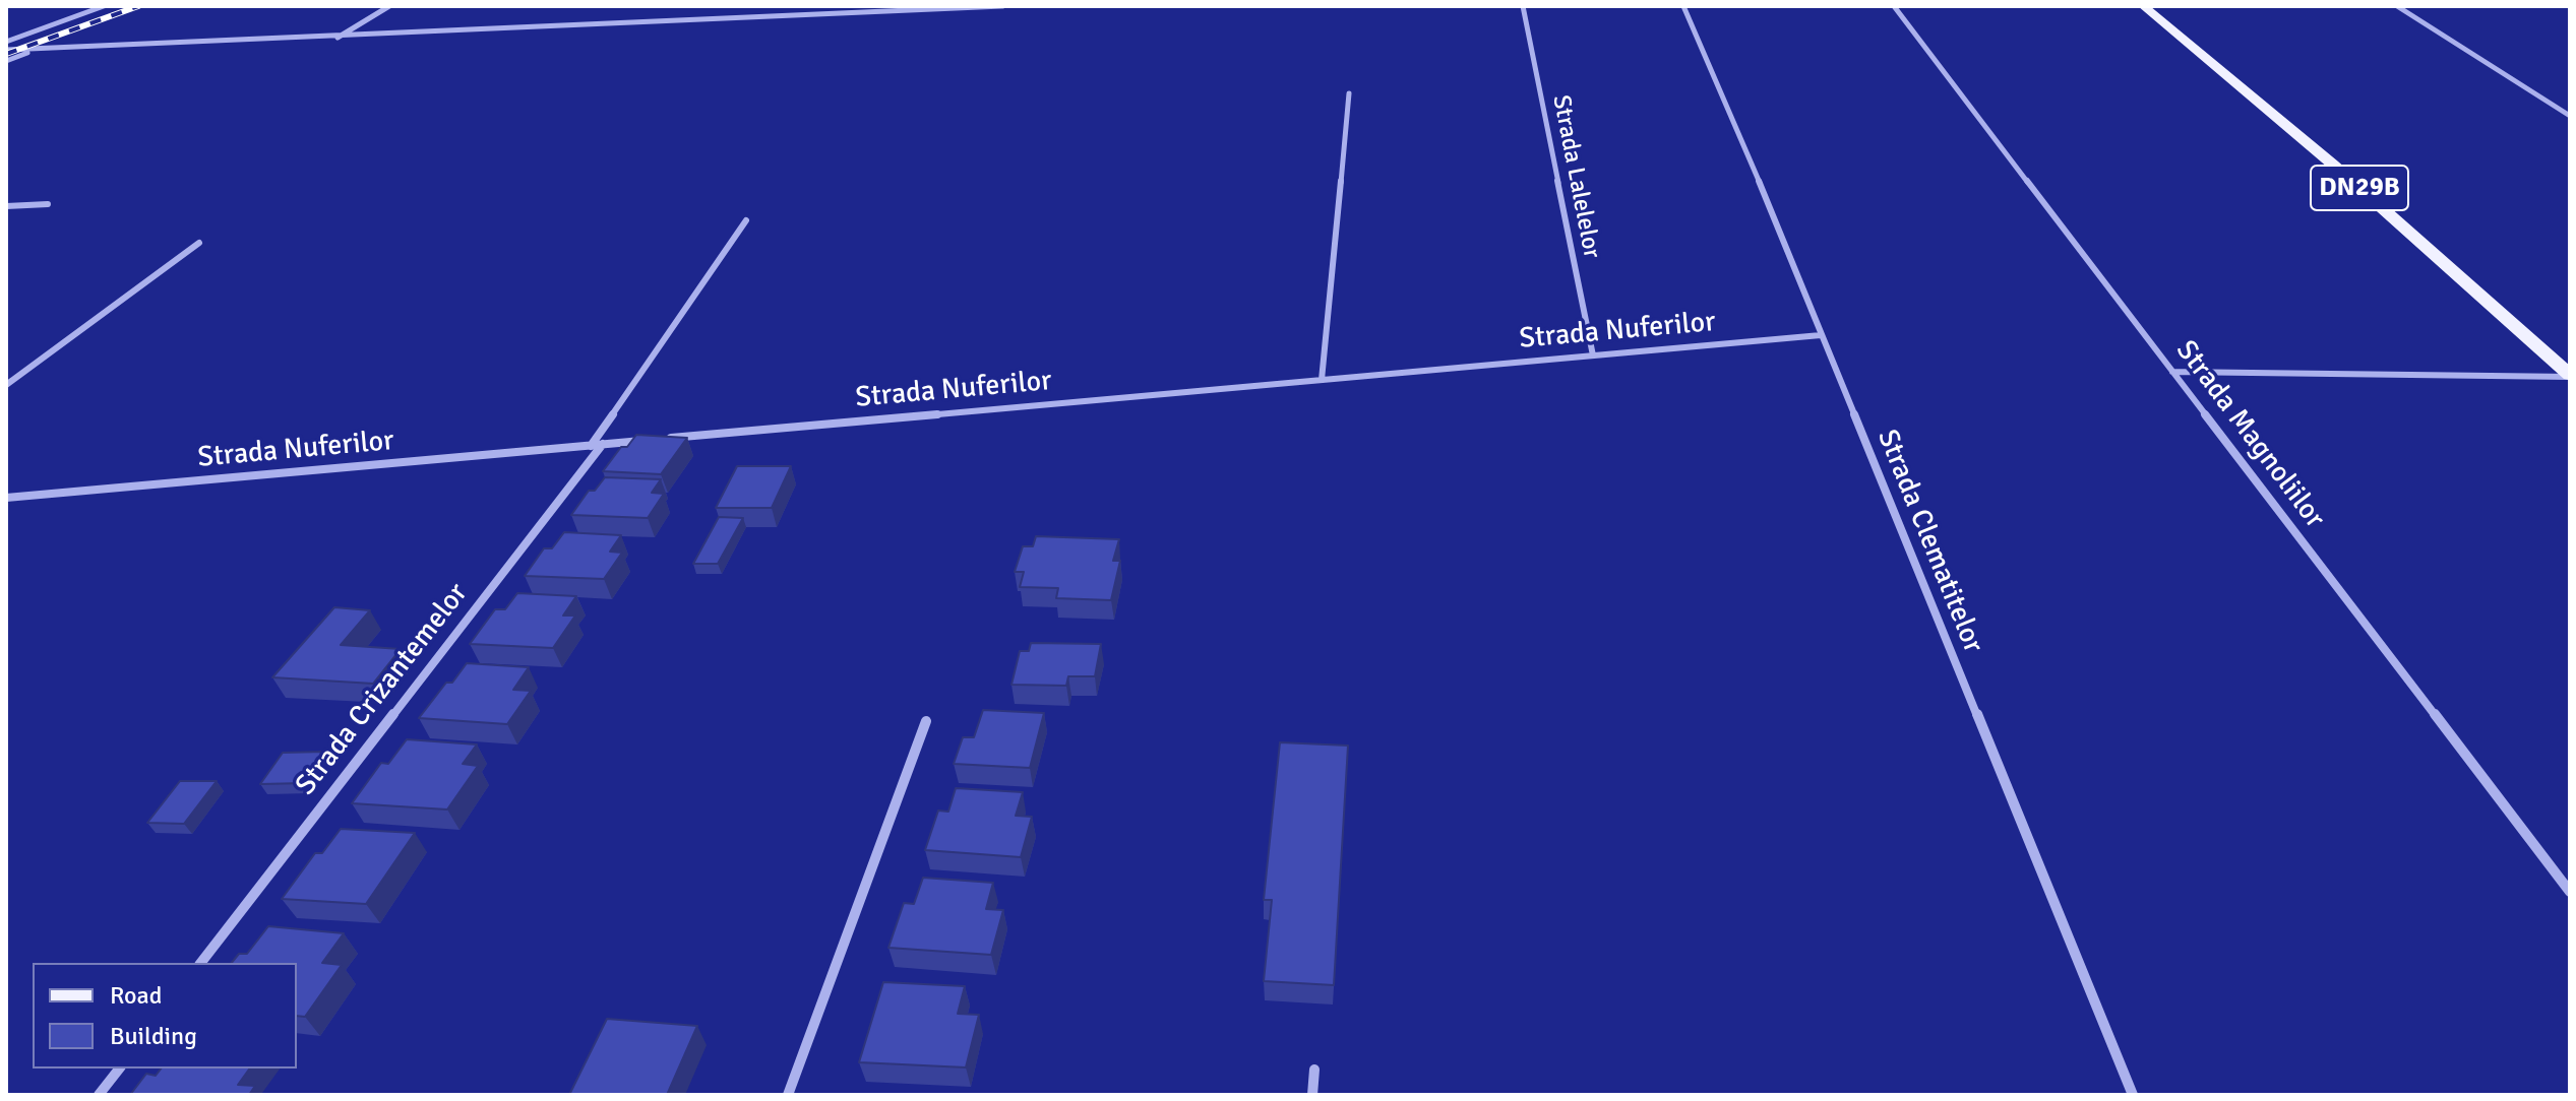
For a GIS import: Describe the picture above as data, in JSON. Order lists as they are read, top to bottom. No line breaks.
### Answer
{"streets":{"main road":["DN29B"],"street":["Strada Lalelelor","Strada Nuferilor","Strada Magnoliilor","Strada Clematitelor","Strada Crizantemelor"]},"crossings":[["Strada Lalelelor","Strada Nuferilor"],["Strada Nuferilor","Strada Clematitelor"],["Strada Nuferilor","Strada Crizantemelor"]],"legend":["Road","Building"]}
